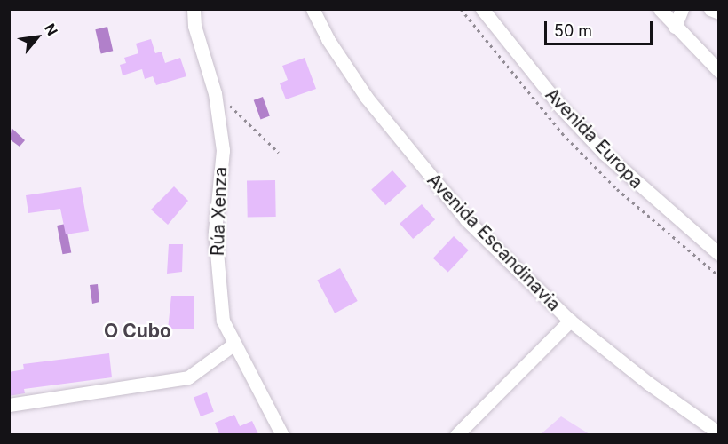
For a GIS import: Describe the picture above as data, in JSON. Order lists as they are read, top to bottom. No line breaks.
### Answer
{"streets":{"street":["Avenida Europa","Rúa Xenza","Avenida Escandinavia"]},"districts":["O Cubo"],"scale_bar":"50 m","north":"top right"}
